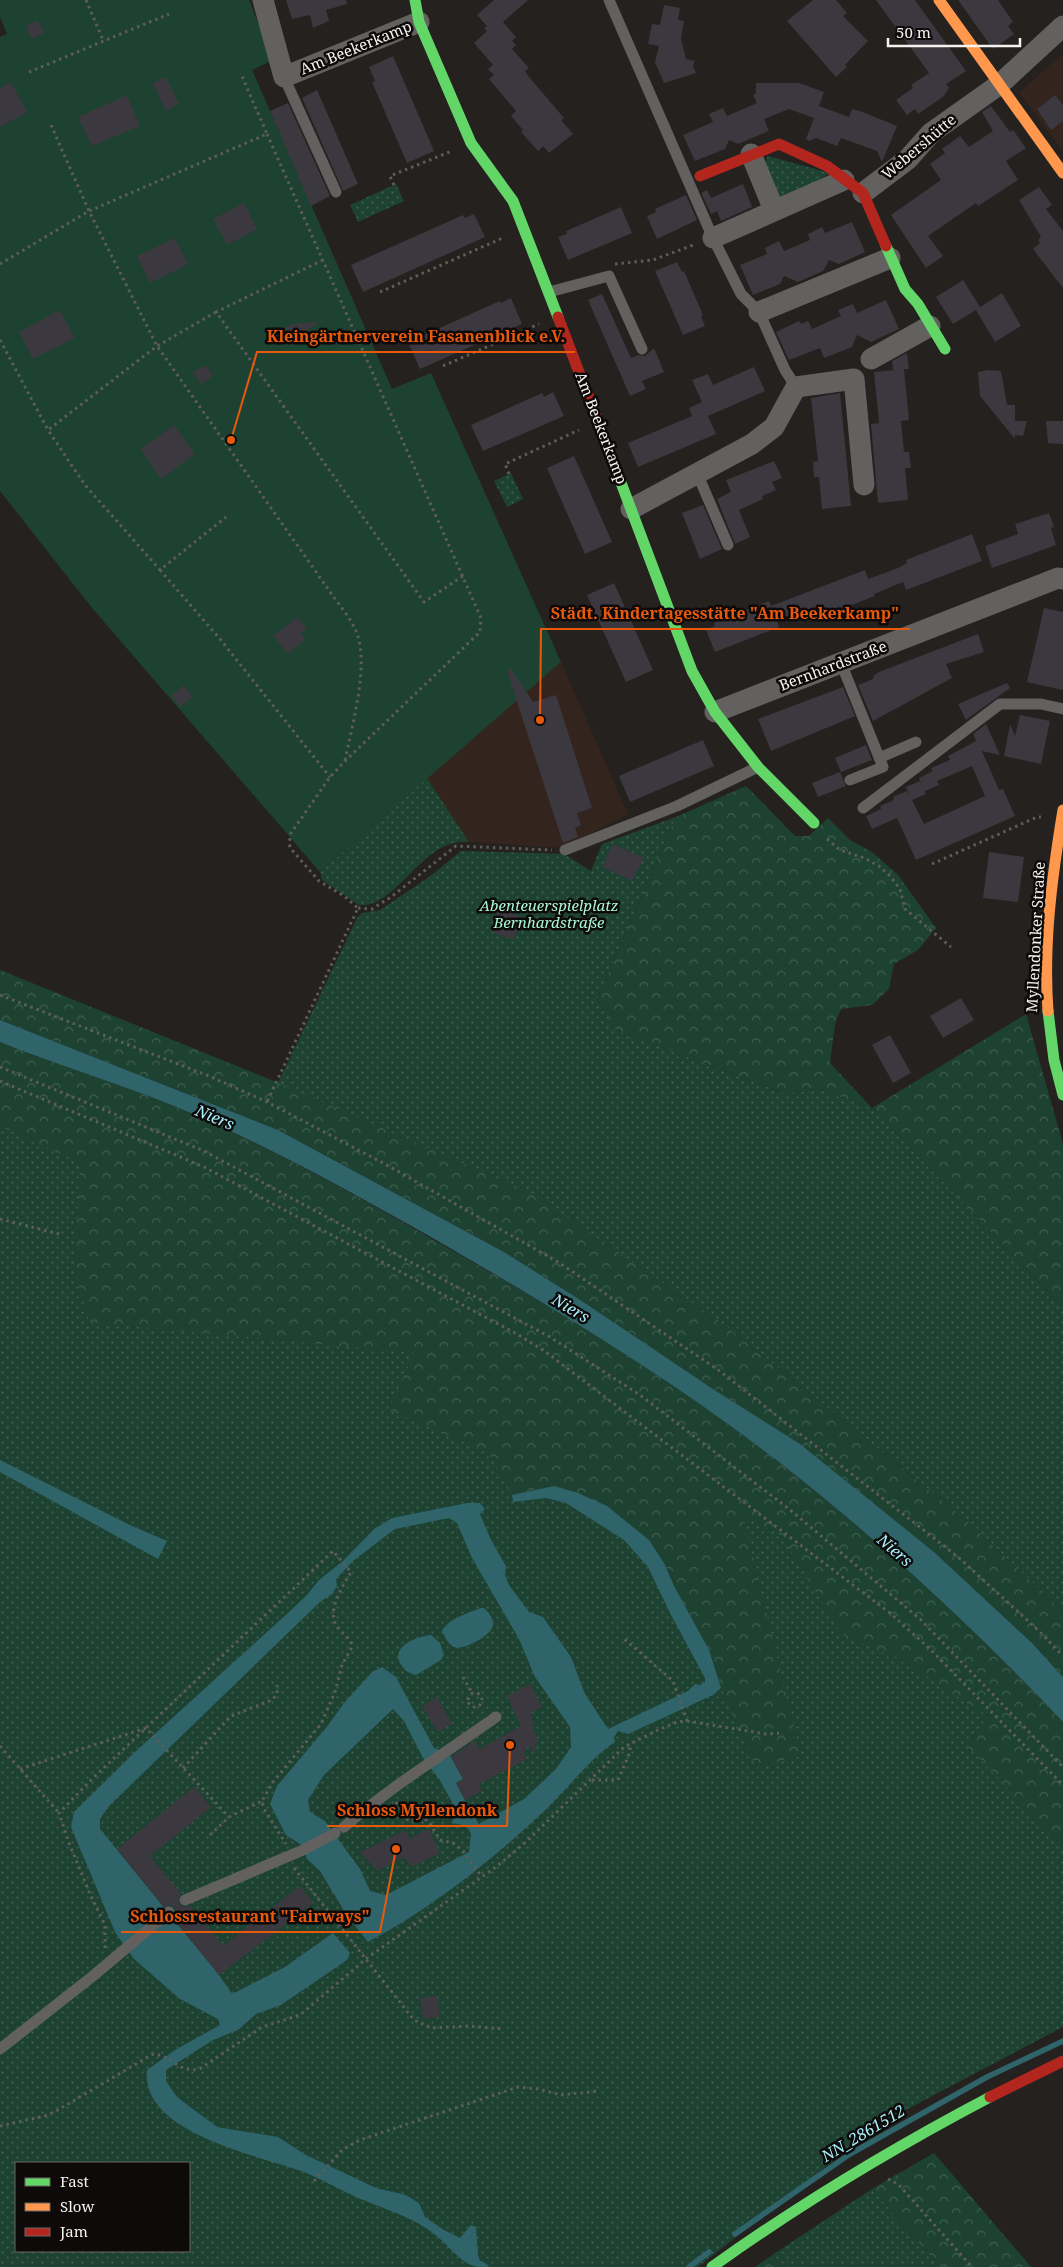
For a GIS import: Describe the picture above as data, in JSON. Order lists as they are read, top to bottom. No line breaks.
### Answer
{"streets":{"street":["Am Beekerkamp","Webershütte","Bernhardstraße","Myllendonker Straße"]},"crossings":[["Am Beekerkamp","Bernhardstraße"]],"water":["Niers","NN_2861512"],"parks":["Abenteuerspielplatz Bernhardstraße"],"places":["Kleingärtnerverein Fasanenblick e.V.","Städt. Kindertagesstätte \"Am Beekerkamp\"","Schloss Myllendonk","Schlossrestaurant \"Fairways\""],"legend":["Fast","Slow","Jam"],"scale_bar":"50 m"}
